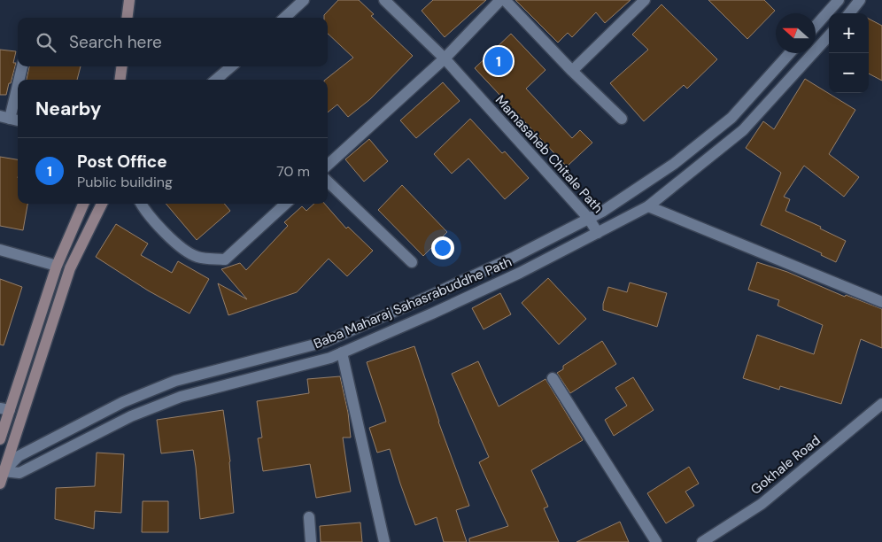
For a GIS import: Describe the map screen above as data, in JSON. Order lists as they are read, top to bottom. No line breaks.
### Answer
{"streets":{"street":["Mamasaheb Chitale Path","Baba Maharaj Sahasrabuddhe Path","Gokhale Road"]},"crossings":[["Mamasaheb Chitale Path","Baba Maharaj Sahasrabuddhe Path"]],"north":"left","page":{"map_buttons":["+","−"],"search":"Search here","pins":"1","heading":"Nearby","list":[{"mark":"1","name":"Post Office","note":"Public building","value":"70 m"}]}}
